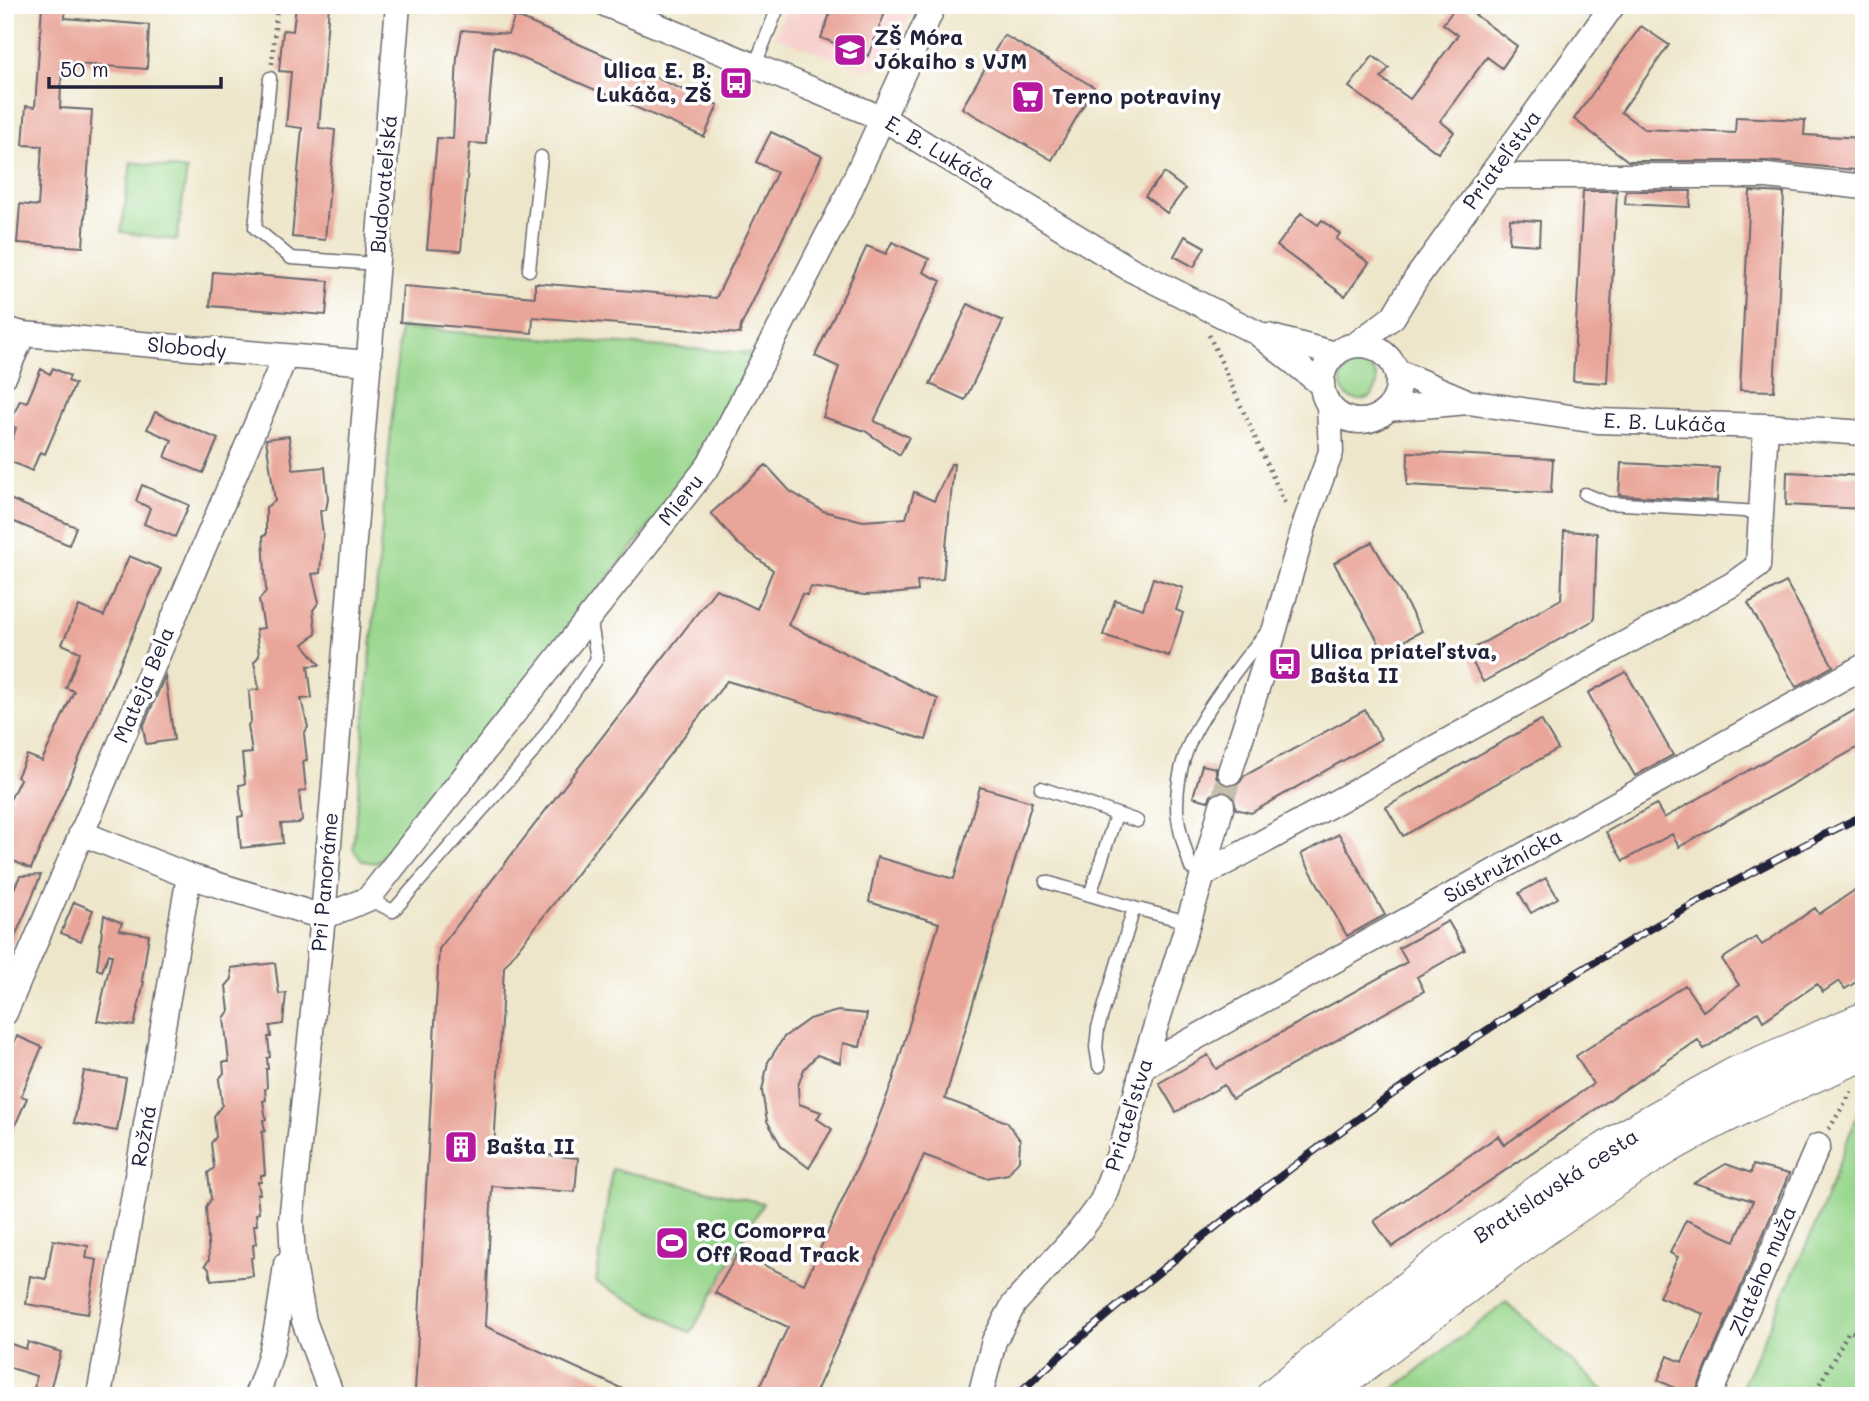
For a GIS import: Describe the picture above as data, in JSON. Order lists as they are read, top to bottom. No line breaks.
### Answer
{"streets":{"main road":["Bratislavská cesta"],"street":["E. B. Lukáča","Priateľstva","Budovateľská","Slobody","Mieru","Mateja Bela","Sústružnícka","Pri Panoráme","Rožná","Zlatého muža"]},"crossings":[["E. B. Lukáča","Priateľstva"],["E. B. Lukáča","Mieru"],["Priateľstva","Sústružnícka"],["Budovateľská","Slobody"],["Budovateľská","Pri Panoráme"],["Slobody","Mateja Bela"],["Slobody","Pri Panoráme"],["Mieru","Pri Panoráme"]],"places":{"school or university":["ZŠ Móra Jókaiho s VJM"],"bus stop":["Ulica E. B. Lukáča, ZŠ","Ulica priateľstva, Bašta II"],"supermarket":["Terno potraviny"],"building":["Bašta II"],"sports":["RC Comorra Off Road Track"]},"scale_bar":"50 m"}
